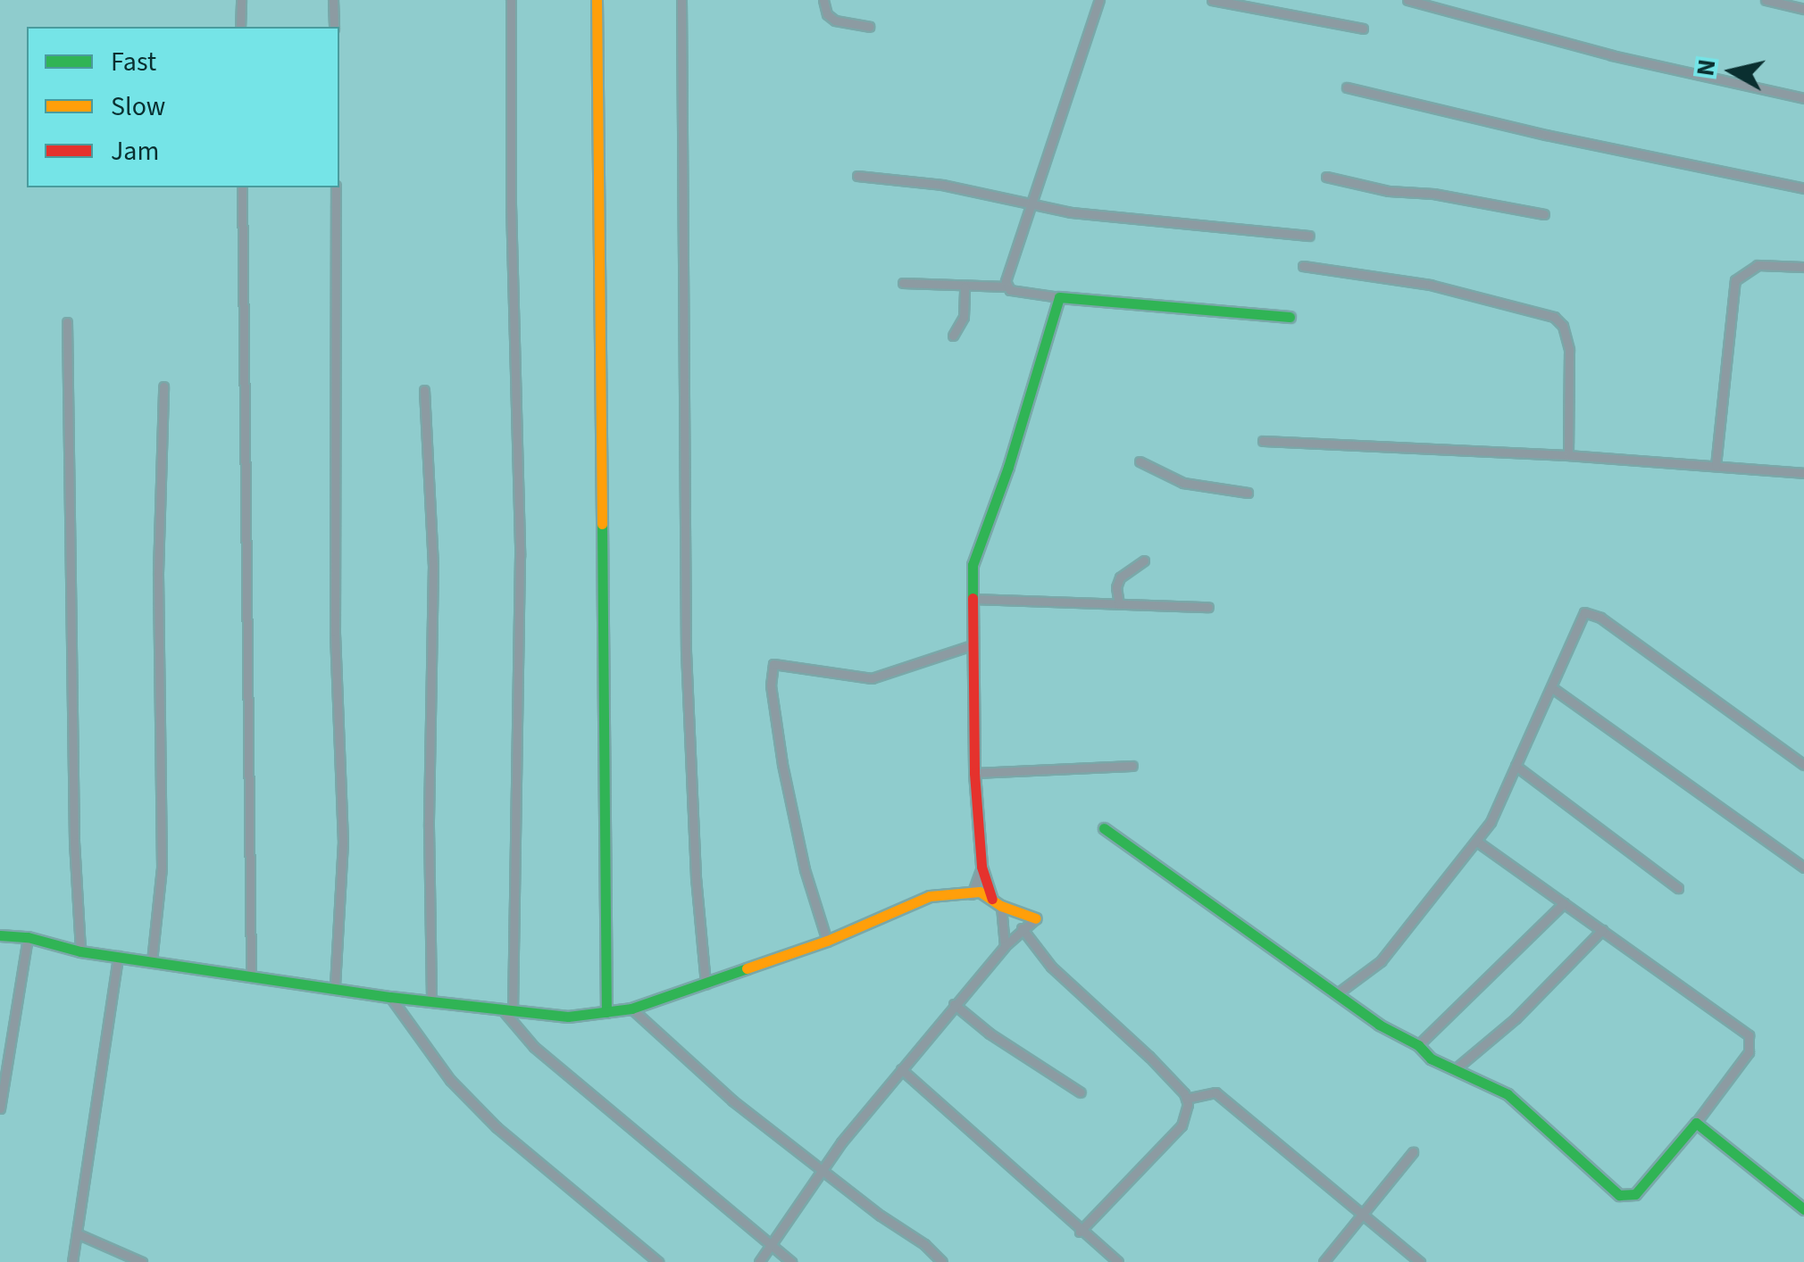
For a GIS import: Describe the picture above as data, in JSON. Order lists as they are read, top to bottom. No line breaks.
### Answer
{"legend":["Fast","Slow","Jam"],"north":"left"}
